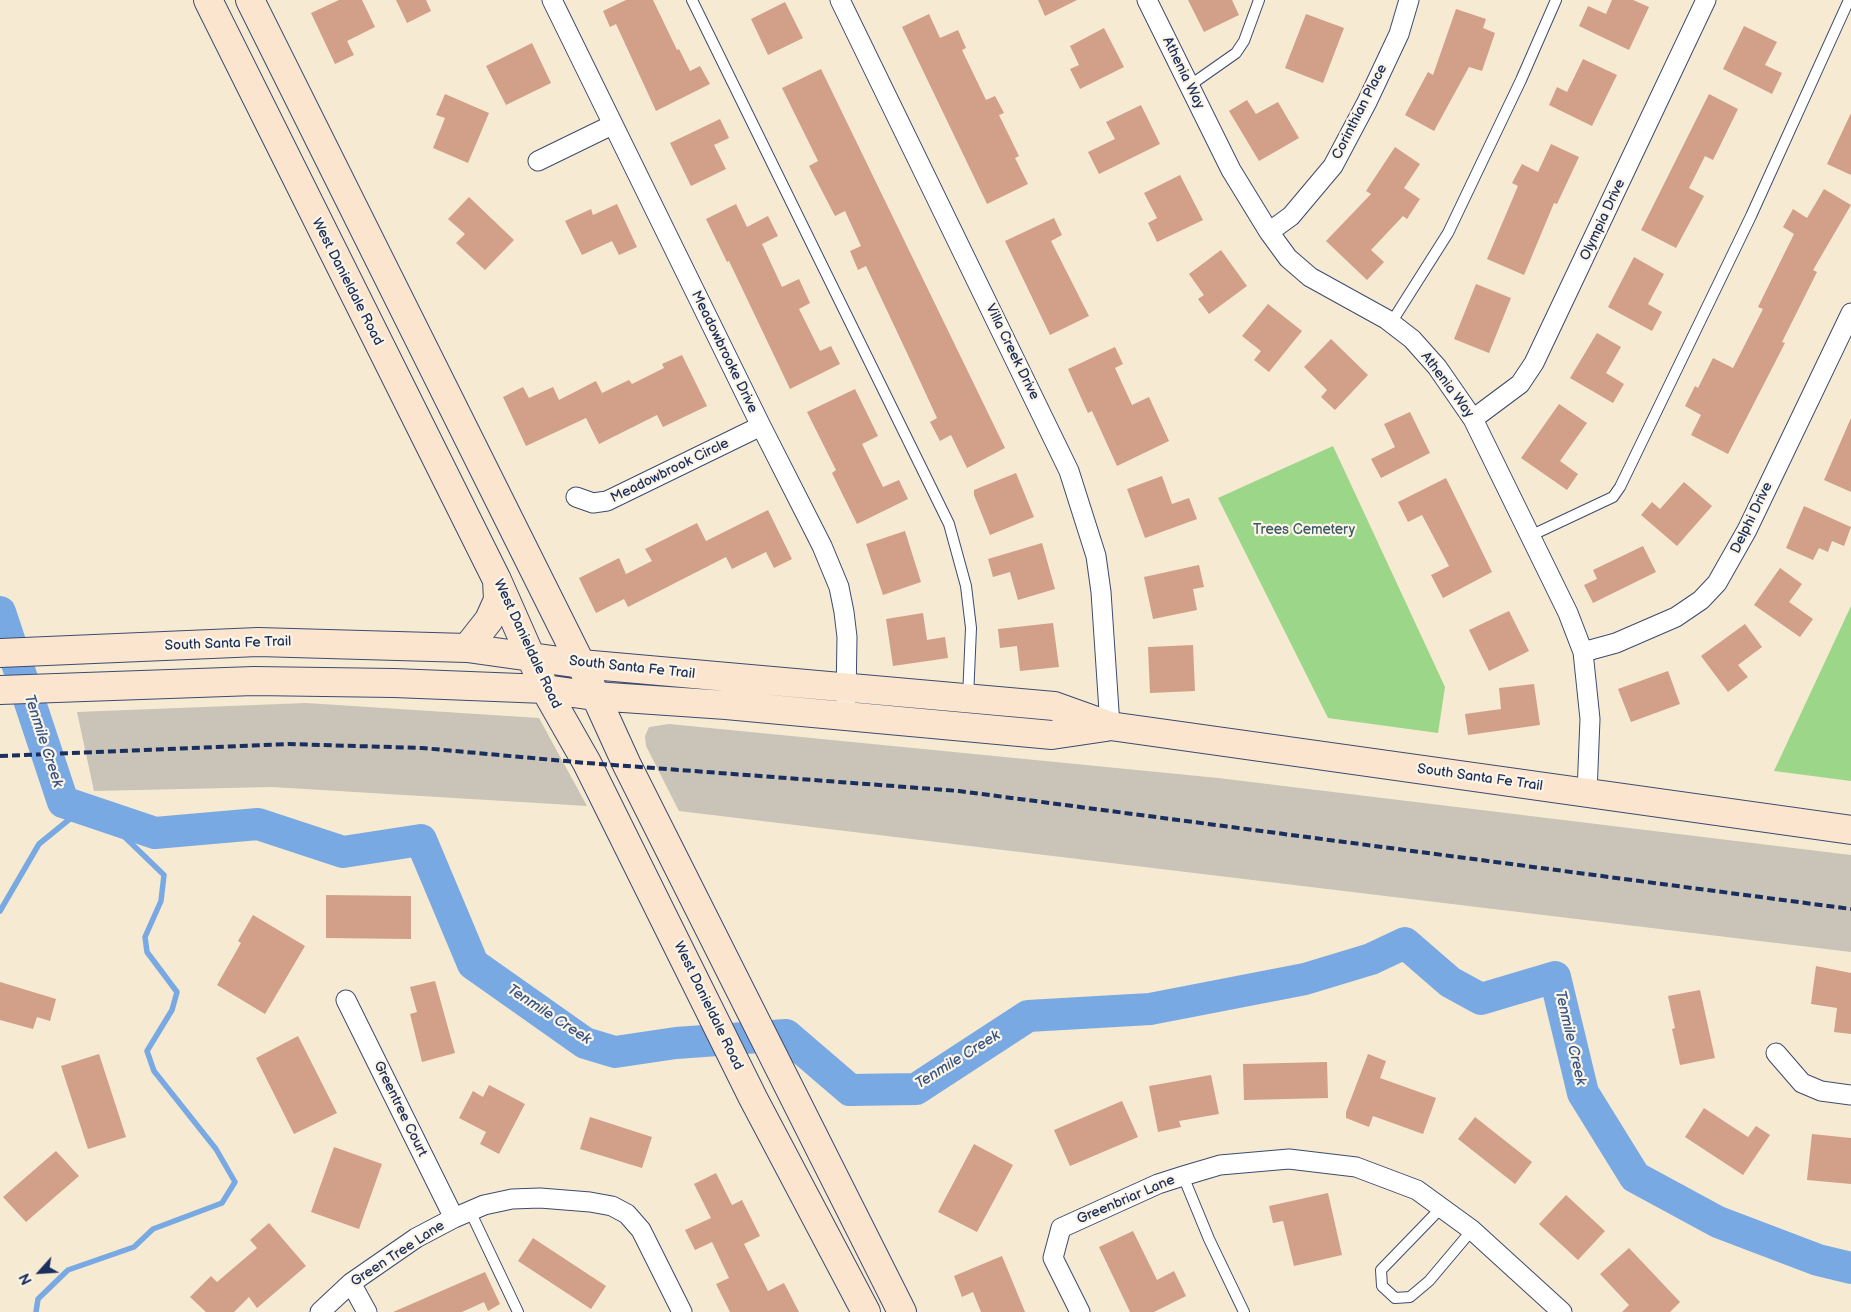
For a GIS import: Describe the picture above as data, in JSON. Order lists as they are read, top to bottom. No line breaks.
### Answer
{"streets":{"main road":["West Danieldale Road","South Santa Fe Trail"],"street":["Athenia Way","Corinthian Place","Olympia Drive","Meadowbrooke Drive","Villa Creek Drive","Meadowbrook Circle","Delphi Drive","Greentree Court","Greenbriar Lane","Green Tree Lane"]},"crossings":[["Athenia Way","Corinthian Place"],["Athenia Way","Olympia Drive"],["Athenia Way","Delphi Drive"],["Athenia Way","South Santa Fe Trail"],["West Danieldale Road","South Santa Fe Trail"],["Meadowbrooke Drive","Meadowbrook Circle"],["Meadowbrooke Drive","South Santa Fe Trail"],["Villa Creek Drive","South Santa Fe Trail"],["Greentree Court","Green Tree Lane"]],"water":["Tenmile Creek"],"parks":["Trees Cemetery"],"north":"bottom left"}
